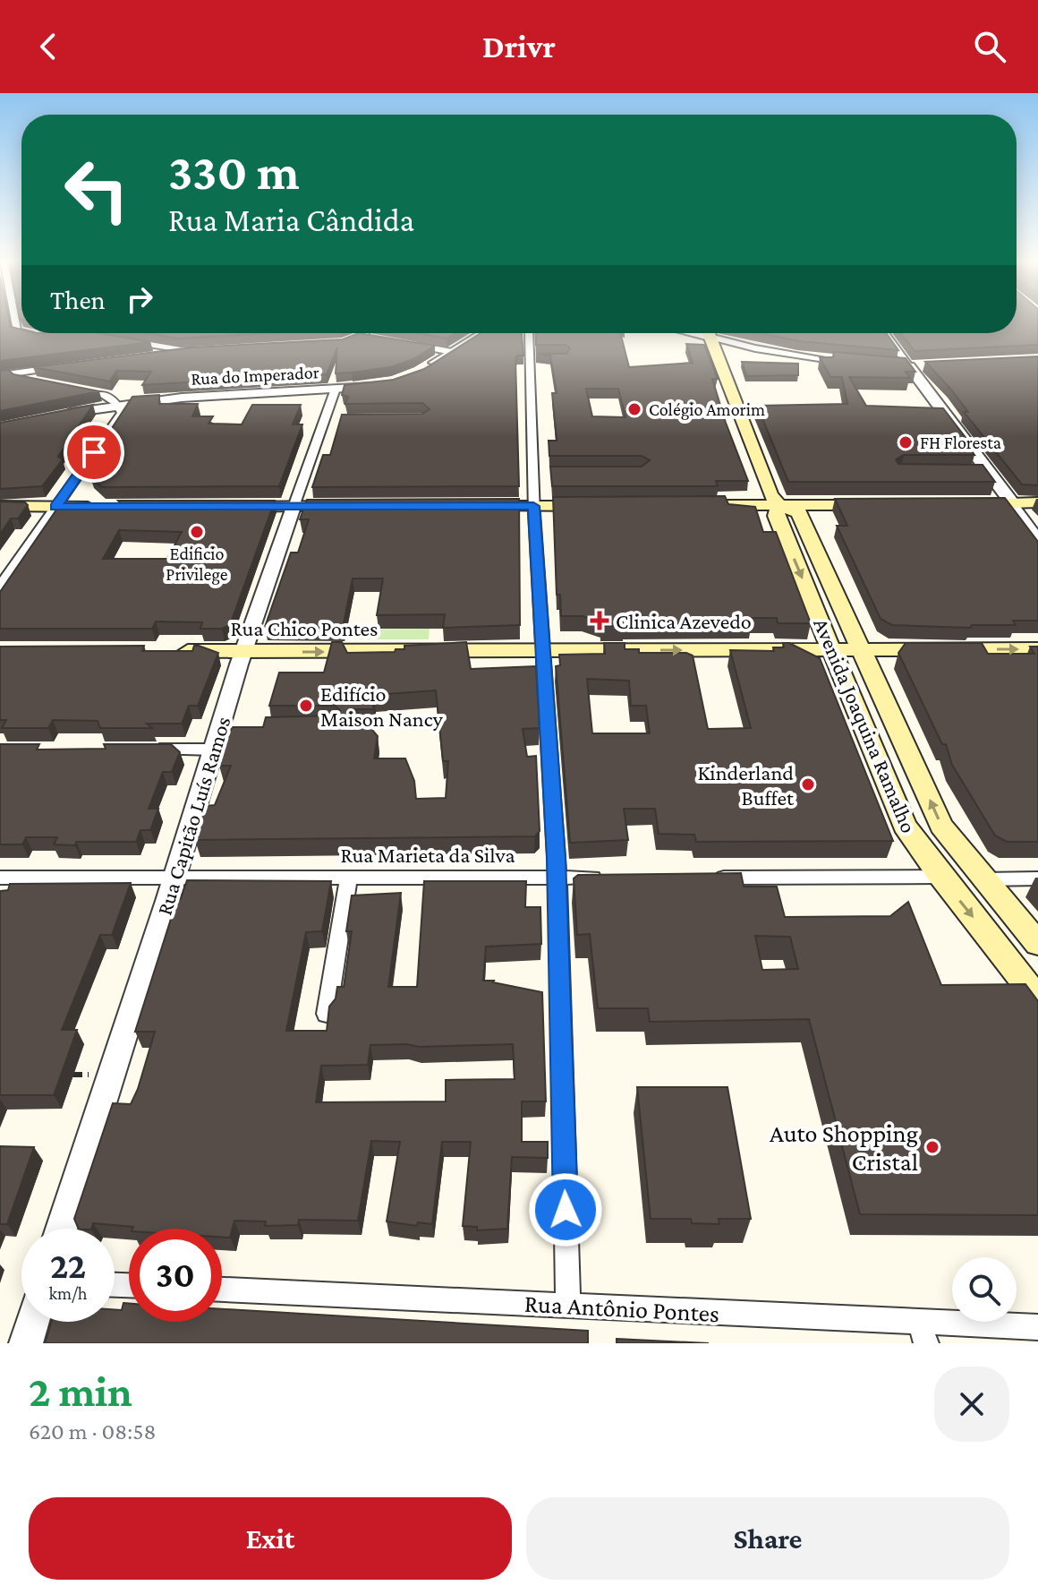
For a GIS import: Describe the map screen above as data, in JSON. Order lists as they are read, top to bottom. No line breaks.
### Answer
{"streets":{"main road":["Rua Chico Pontes","Avenida Joaquina Ramalho"],"street":["Rua do Imperador","Rua Capitão Luís Ramos","Rua Marieta da Silva","Rua Antônio Pontes"]},"crossings":[["Rua do Imperador","Rua Capitão Luís Ramos"],["Rua Chico Pontes","Avenida Joaquina Ramalho"],["Rua Chico Pontes","Rua Capitão Luís Ramos"],["Rua Capitão Luís Ramos","Rua Marieta da Silva"]],"places":{"other":["Colégio Amorim","FH Floresta","Edificio Privilege","Edifício Maison Nancy","Kinderland Buffet","Auto Shopping Cristal"],"health":["Clinica Azevedo"]},"page":{"header":"Drivr","turn":["330 m","Rua Maria Cândida"],"then":"Then","speed":"22 km/h","limit":"30","heading":["2 min","620 m · 08:58"],"buttons":["Exit","Share"]}}
